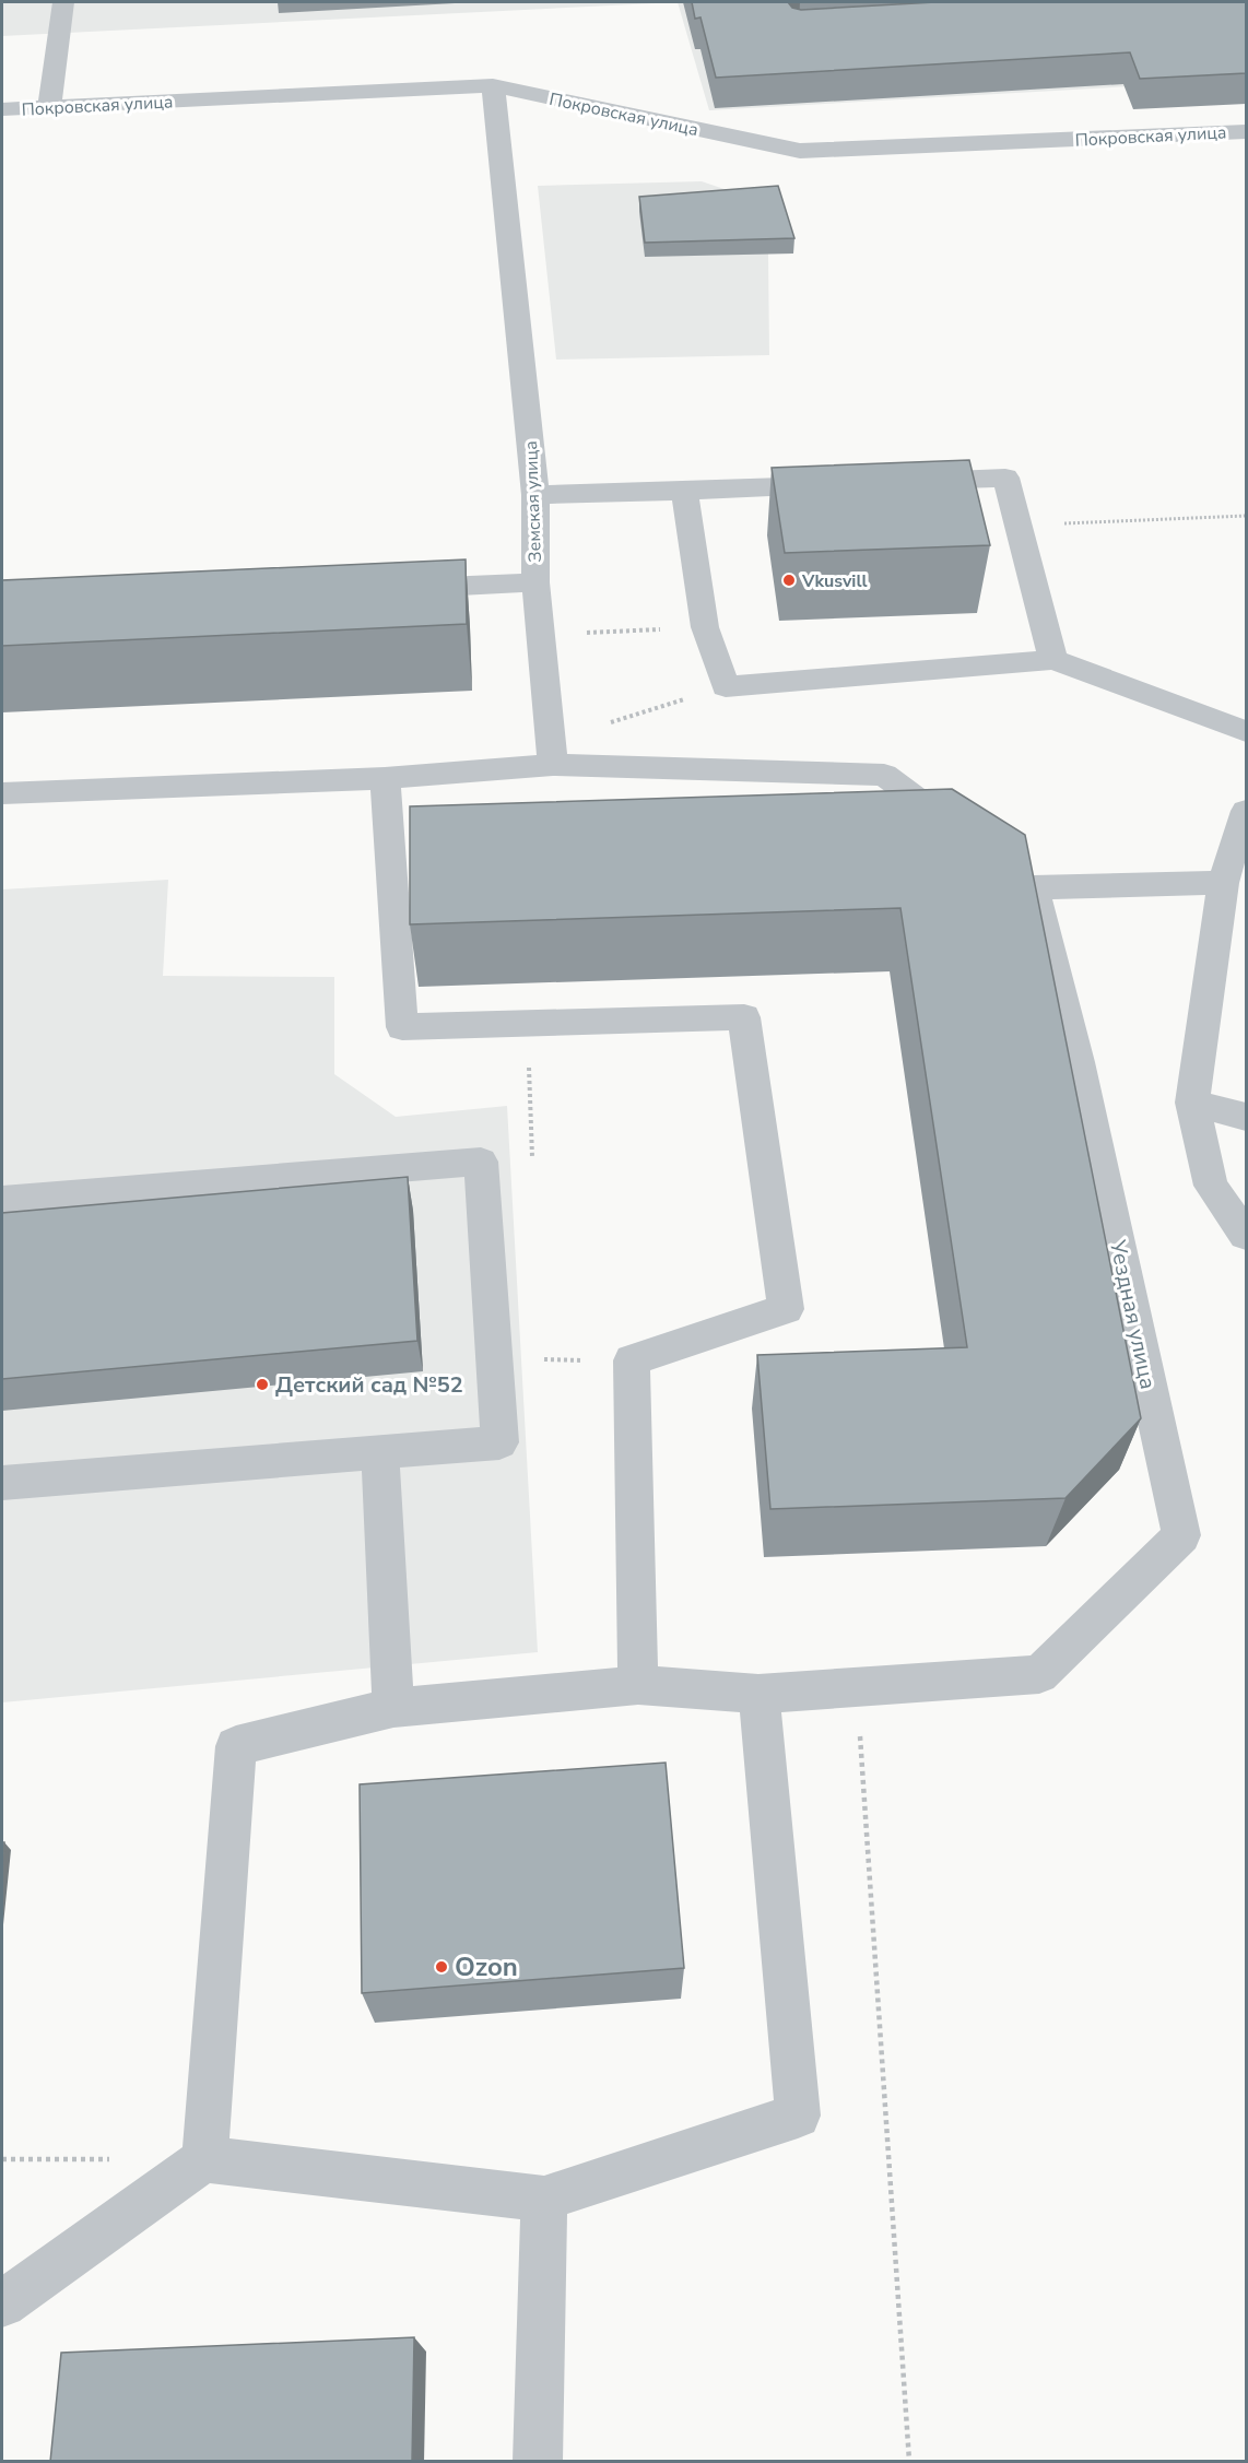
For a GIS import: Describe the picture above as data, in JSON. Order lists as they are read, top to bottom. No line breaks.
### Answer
{"streets":{"street":["Покровская улица","Земская улица","Уездная улица"]},"crossings":[["Покровская улица","Земская улица"]],"places":["Vkusvill","Детский сад №52","Ozon"]}
